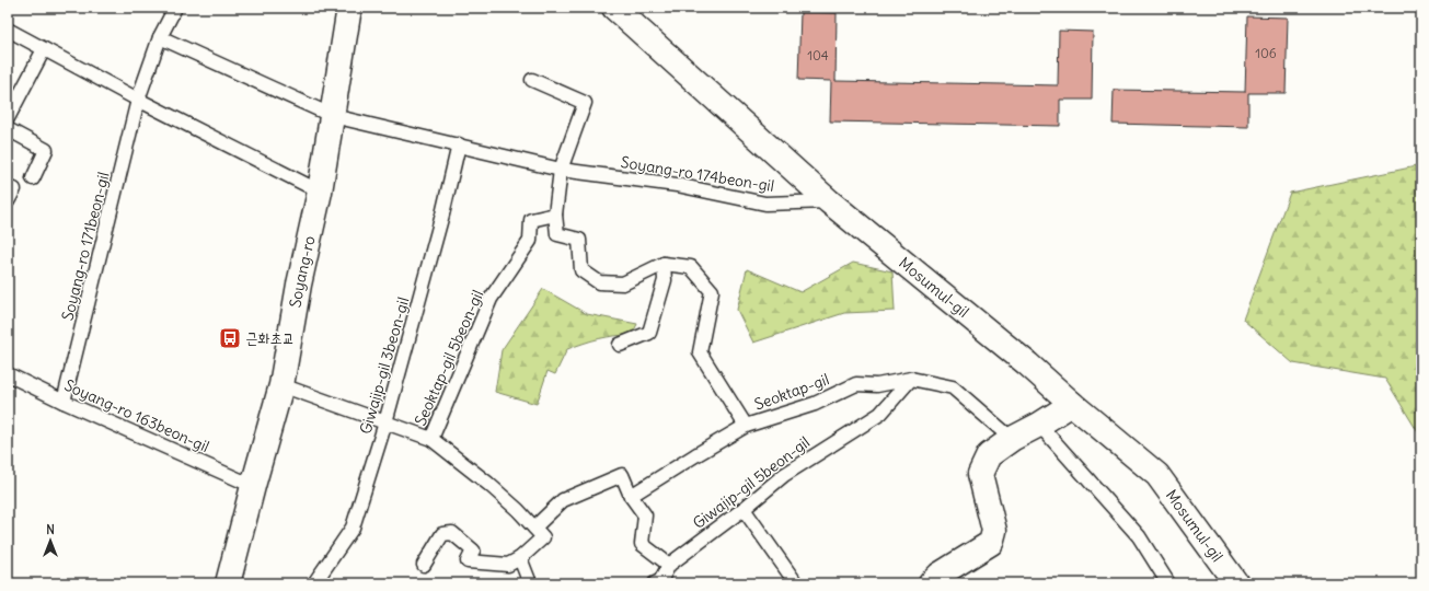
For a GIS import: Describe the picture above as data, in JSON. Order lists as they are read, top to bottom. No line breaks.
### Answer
{"streets":{"street":["Soyang-ro","Mosumul-gil"],"lane":["Soyang-ro 174beon-gil","Soyang-ro 171beon-gil","Seoktap-gil 5beon-gil","Giwajip-gil 3beon-gil","Seoktap-gil","Soyang-ro 163beon-gil","Giwajip-gil 5beon-gil"]},"crossings":[["Soyang-ro 174beon-gil","Soyang-ro 171beon-gil"],["Soyang-ro 174beon-gil","Soyang-ro"],["Soyang-ro 174beon-gil","Mosumul-gil"],["Soyang-ro 174beon-gil","Giwajip-gil 3beon-gil"],["Soyang-ro 171beon-gil","Soyang-ro 163beon-gil"],["Soyang-ro","Soyang-ro 163beon-gil"],["Seoktap-gil","Giwajip-gil 5beon-gil"]],"places":{"bus stop":["근화초교"]},"house_numbers":["106","104"],"north":"top"}
